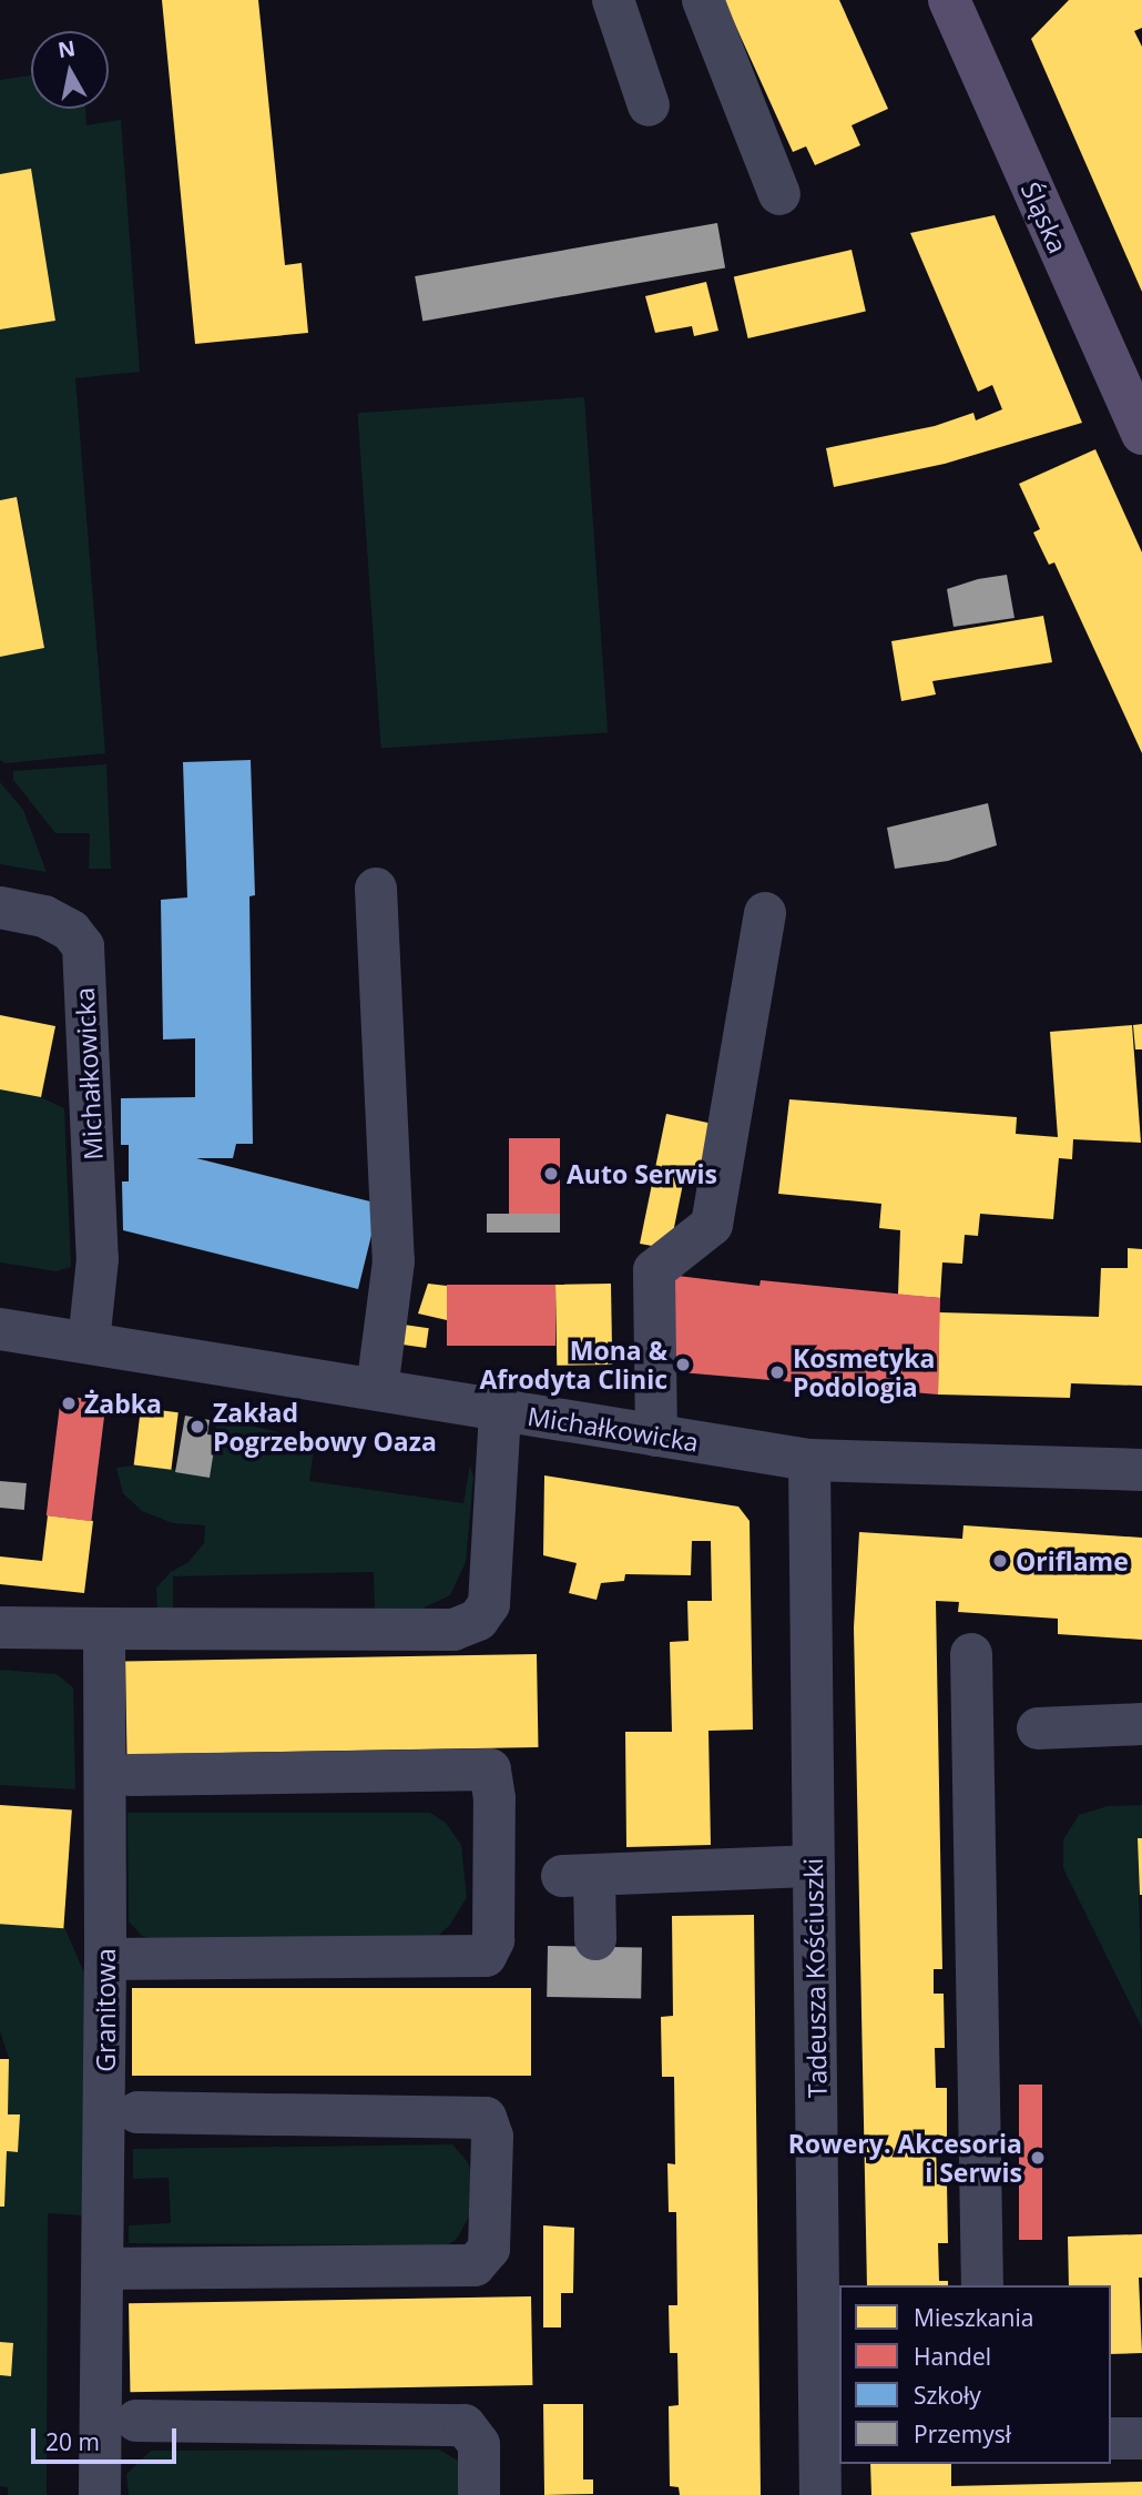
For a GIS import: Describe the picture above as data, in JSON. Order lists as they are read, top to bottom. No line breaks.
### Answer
{"streets":{"main road":["Śląska"],"street":["Michałkowicka","Tadeusza Kościuszki","Granitowa"]},"crossings":[["Michałkowicka","Tadeusza Kościuszki"]],"places":["Auto Serwis","Mona & Afrodyta Clinic","Kosmetyka Podologia","Żabka","Zakład Pogrzebowy Oaza","Oriflame","Rowery. Akcesoria i Serwis"],"legend":["Mieszkania","Handel","Szkoły","Przemysł"],"scale_bar":"20 m","north":"top"}
